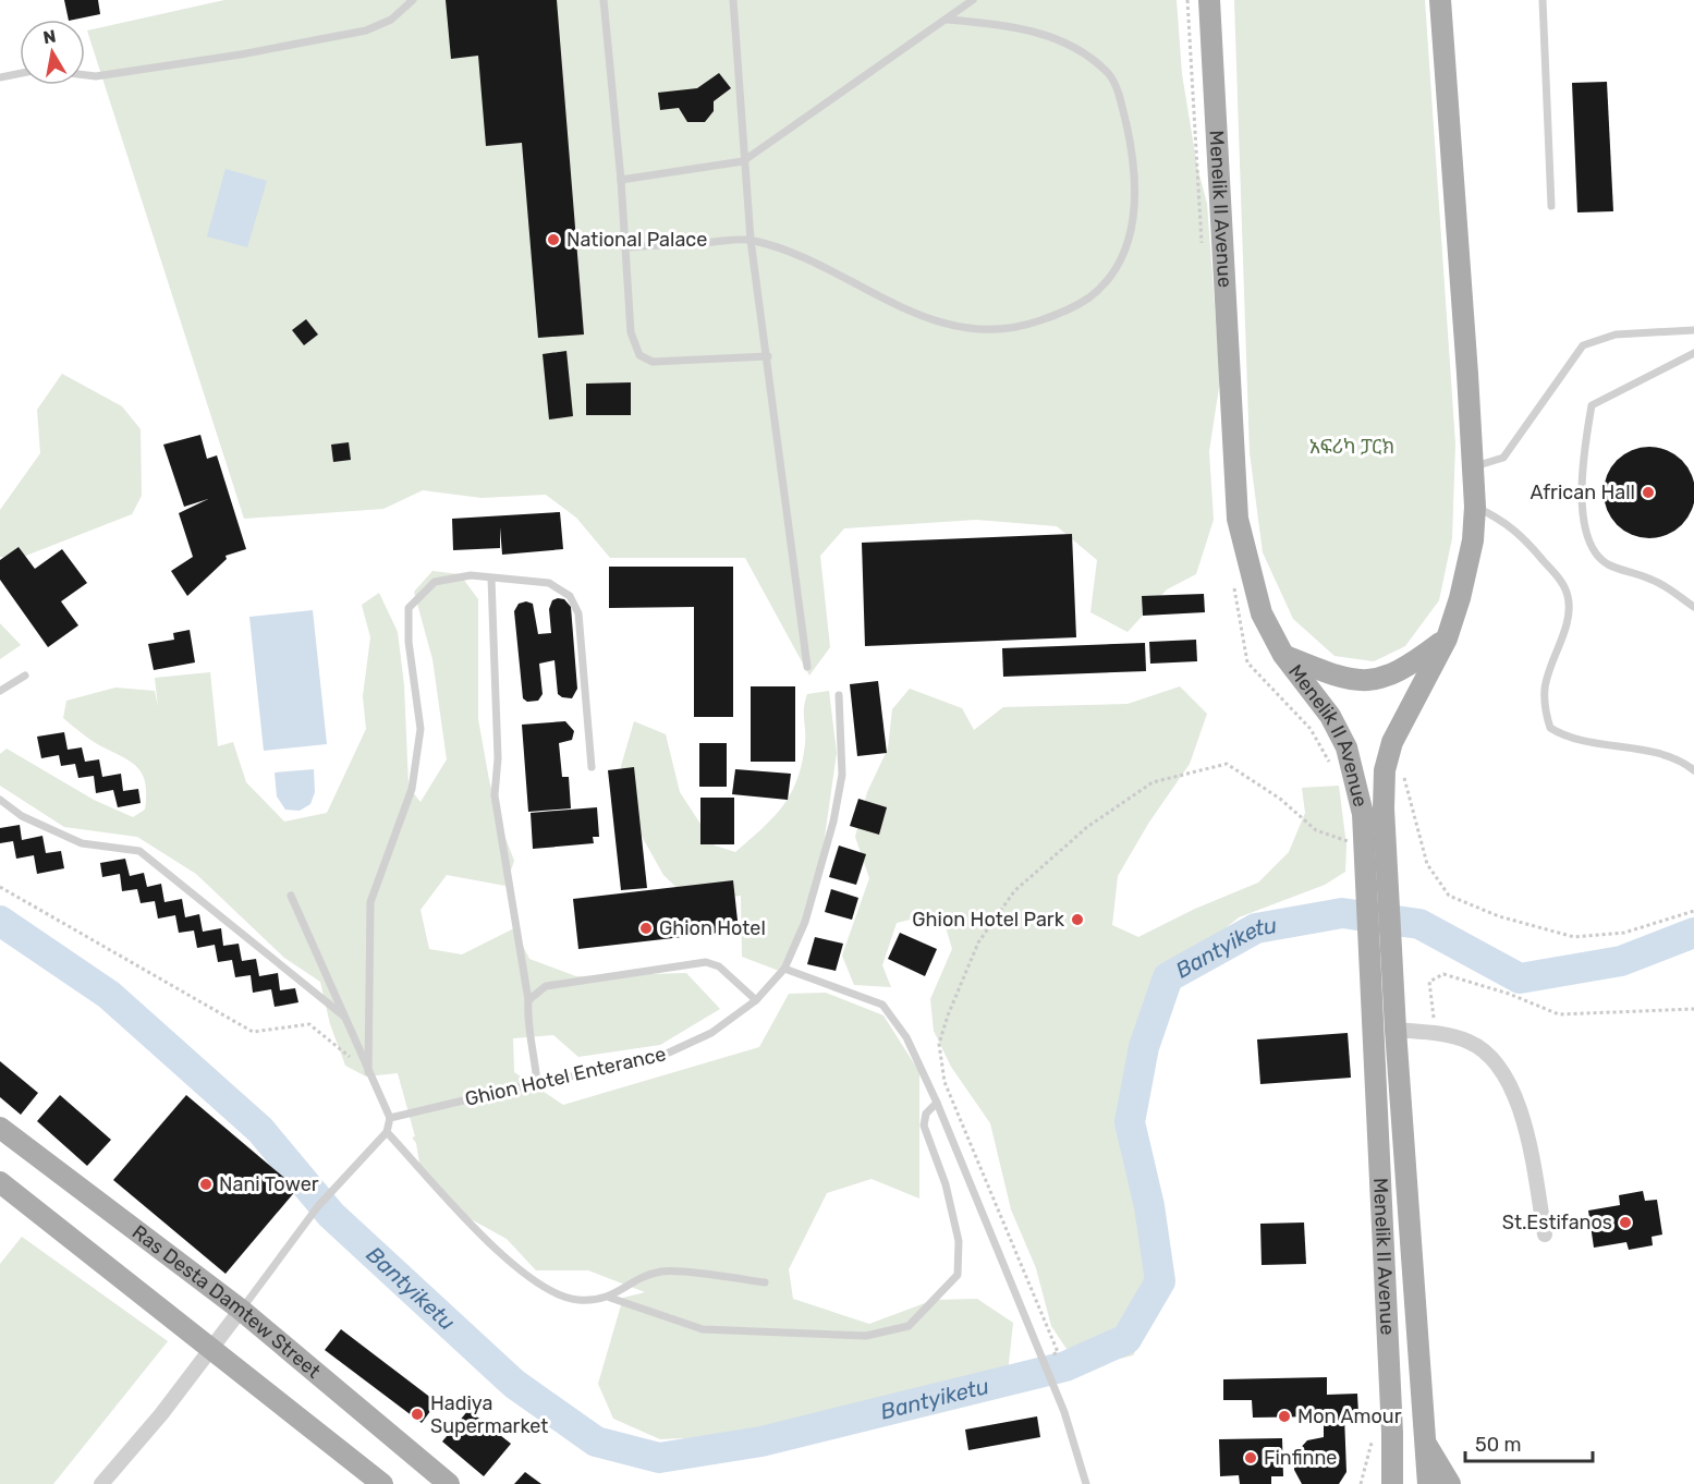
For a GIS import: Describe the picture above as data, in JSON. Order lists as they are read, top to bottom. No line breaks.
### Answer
{"streets":{"main road":["Menelik II Avenue","Ras Desta Damtew Street"],"lane":["Ghion Hotel Enterance"]},"water":["Bantyiketu"],"parks":["አፍሪካ ፓርክ"],"places":["National Palace","African Hall","Ghion Hotel Park","Ghion Hotel","Nani Tower","St.Estifanos","Hadiya Supermarket","Mon Amour","Finfinne"],"scale_bar":"50 m","north":"top"}
